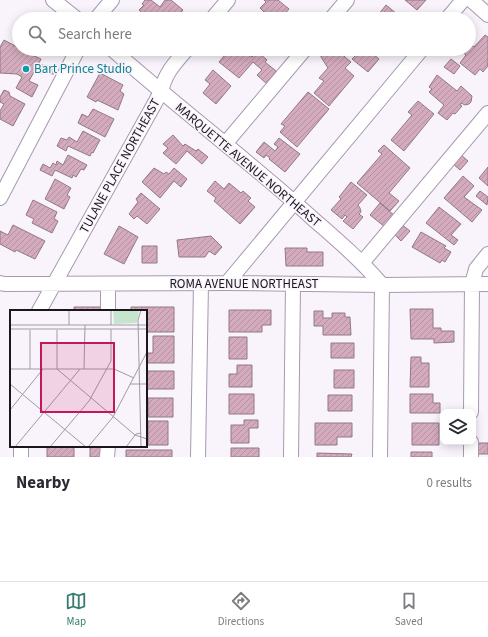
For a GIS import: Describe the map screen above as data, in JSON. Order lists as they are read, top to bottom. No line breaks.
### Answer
{"streets":{"street":["MARQUETTE AVENUE NORTHEAST","TULANE PLACE NORTHEAST","ROMA AVENUE NORTHEAST"]},"crossings":[["MARQUETTE AVENUE NORTHEAST","TULANE PLACE NORTHEAST"],["MARQUETTE AVENUE NORTHEAST","ROMA AVENUE NORTHEAST"],["TULANE PLACE NORTHEAST","ROMA AVENUE NORTHEAST"]],"places":["Bart Prince Studio"],"page":{"search":"Search here","heading":["Nearby","0 results"],"nav":["Map","Directions","Saved"]}}
